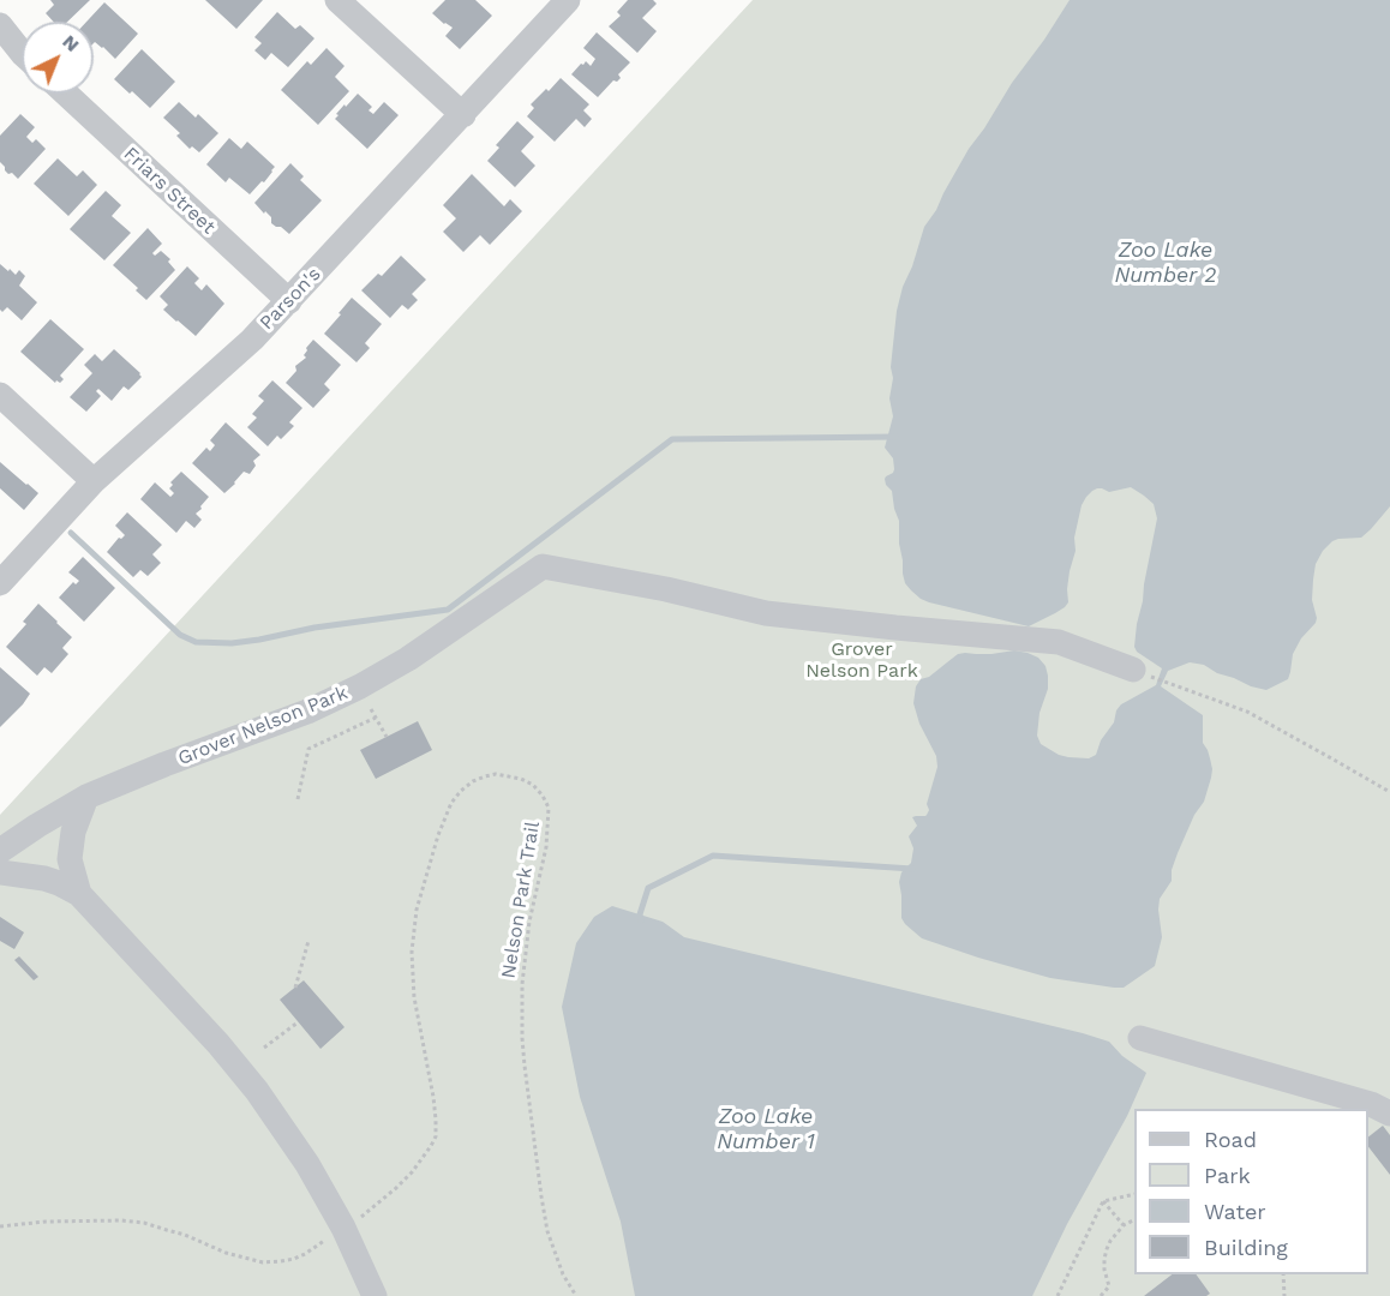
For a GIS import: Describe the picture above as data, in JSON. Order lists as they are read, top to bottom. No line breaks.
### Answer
{"streets":{"street":["Friars Street","Parson's","Grover Nelson Park"],"path":["Nelson Park Trail"]},"crossings":[["Friars Street","Parson's"]],"water":["Zoo Lake Number 2","Zoo Lake Number 1"],"parks":["Grover Nelson Park"],"legend":["Road","Park","Water","Building"],"north":"top right"}
